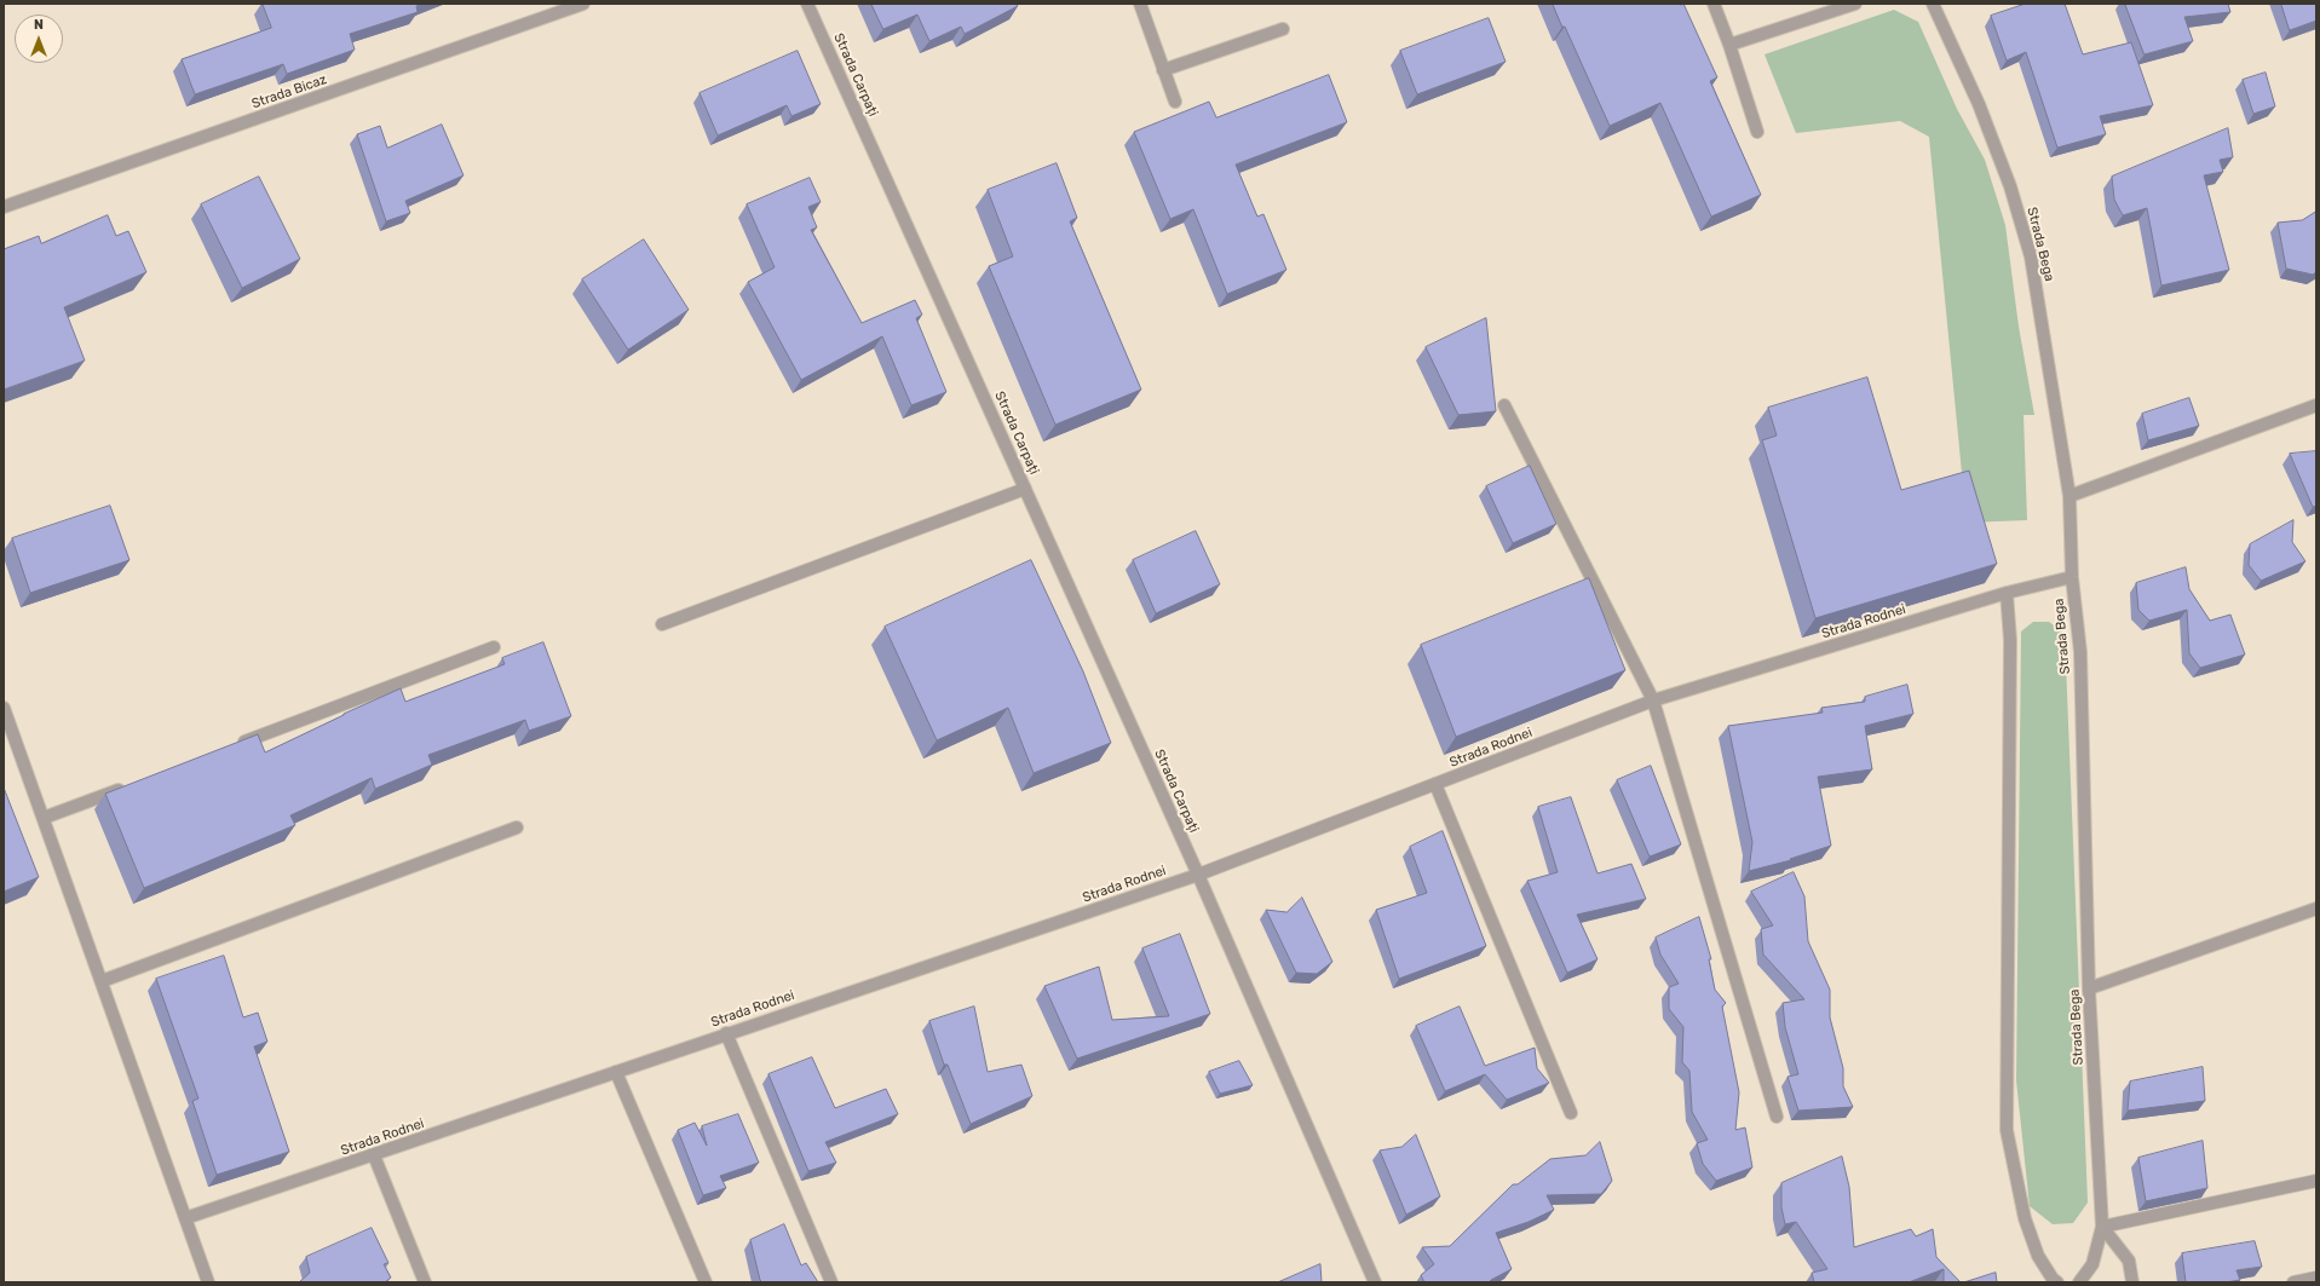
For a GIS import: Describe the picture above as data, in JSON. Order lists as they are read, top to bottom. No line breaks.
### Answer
{"streets":{"street":["Strada Carpați","Strada Bicaz","Strada Bega","Strada Rodnei"]},"crossings":[["Strada Carpați","Strada Rodnei"],["Strada Bega","Strada Rodnei"]],"north":"top"}
